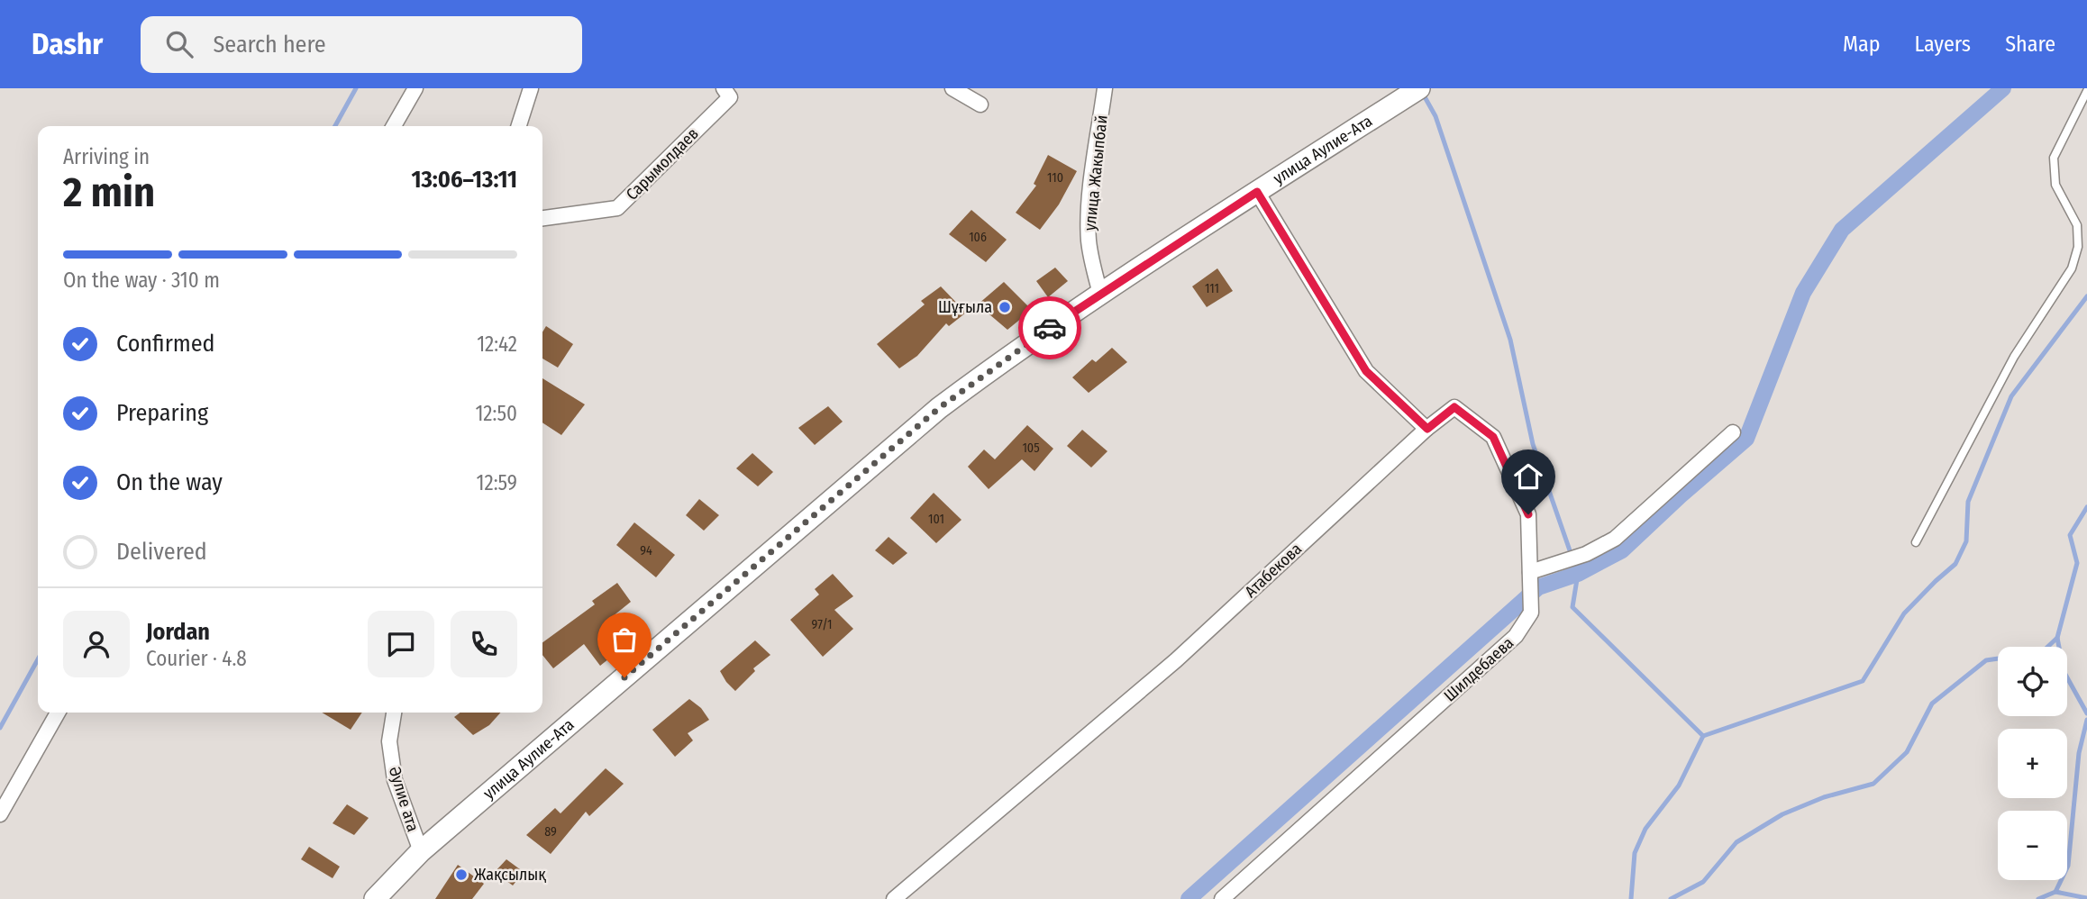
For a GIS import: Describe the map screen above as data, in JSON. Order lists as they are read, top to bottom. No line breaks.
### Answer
{"streets":{"main road":["улица Аулие-Ата"],"street":["Сарымолдаев","улица Жакыпбай","Атабекова","Шилдебаева","Әулие ата"]},"crossings":[["улица Аулие-Ата","улица Жакыпбай"],["улица Аулие-Ата","Әулие ата"],["Атабекова","Шилдебаева"]],"places":["Шұғыла","Жақсылық"],"house_numbers":["110","106","111","105","101","94","97/1","89"],"page":{"header":"Dashr","search":"Search here","nav":["Map","Layers","Share"],"heading":["2 min","Arriving in","13:06–13:11"],"panel":["Jordan","Courier · 4.8"],"bar":"On the way · 310 m","list":[["Confirmed","12:42"],["Preparing","12:50"],["On the way","12:59"],"Delivered"],"map_buttons":["+","−"]}}
